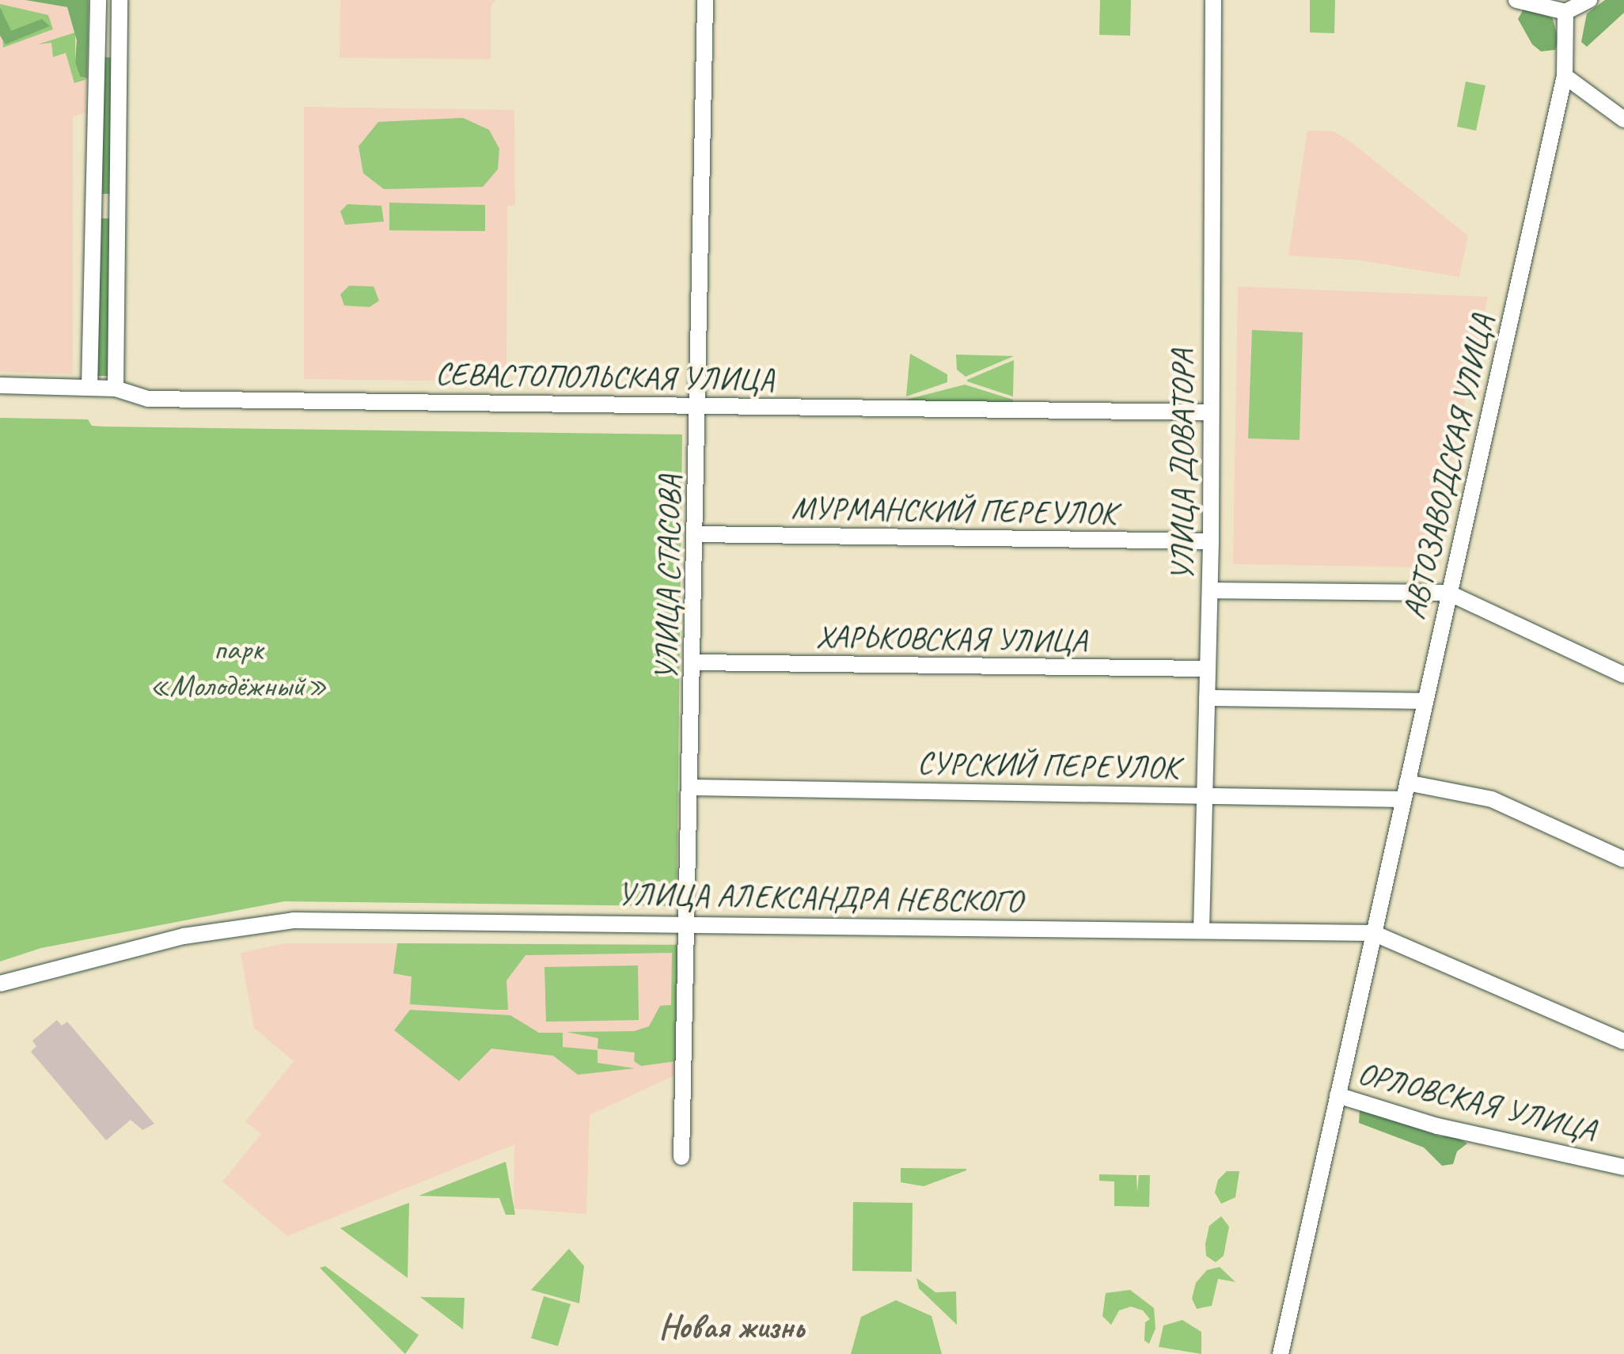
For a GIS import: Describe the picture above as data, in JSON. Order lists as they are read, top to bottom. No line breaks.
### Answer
{"streets":{"street":["СЕВАСТОПОЛЬСКАЯ УЛИЦА","УЛИЦА ДОВАТОРА","АВТОЗАВОДСКАЯ УЛИЦА","МУРМАНСКИЙ ПЕРЕУЛОК","УЛИЦА СТАСОВА","ХАРЬКОВСКАЯ УЛИЦА","СУРСКИЙ ПЕРЕУЛОК","УЛИЦА АЛЕКСАНДРА НЕВСКОГО","ОРЛОВСКАЯ УЛИЦА"]},"crossings":[["СЕВАСТОПОЛЬСКАЯ УЛИЦА","УЛИЦА ДОВАТОРА"],["СЕВАСТОПОЛЬСКАЯ УЛИЦА","УЛИЦА СТАСОВА"],["УЛИЦА ДОВАТОРА","МУРМАНСКИЙ ПЕРЕУЛОК"],["УЛИЦА ДОВАТОРА","ХАРЬКОВСКАЯ УЛИЦА"],["УЛИЦА ДОВАТОРА","СУРСКИЙ ПЕРЕУЛОК"],["УЛИЦА ДОВАТОРА","УЛИЦА АЛЕКСАНДРА НЕВСКОГО"],["АВТОЗАВОДСКАЯ УЛИЦА","СУРСКИЙ ПЕРЕУЛОК"],["АВТОЗАВОДСКАЯ УЛИЦА","УЛИЦА АЛЕКСАНДРА НЕВСКОГО"],["АВТОЗАВОДСКАЯ УЛИЦА","ОРЛОВСКАЯ УЛИЦА"],["МУРМАНСКИЙ ПЕРЕУЛОК","УЛИЦА СТАСОВА"],["УЛИЦА СТАСОВА","ХАРЬКОВСКАЯ УЛИЦА"],["УЛИЦА СТАСОВА","СУРСКИЙ ПЕРЕУЛОК"],["УЛИЦА СТАСОВА","УЛИЦА АЛЕКСАНДРА НЕВСКОГО"],["УЛИЦА АЛЕКСАНДРА НЕВСКОГО","ОРЛОВСКАЯ УЛИЦА"]],"districts":["Новая жизнь"],"parks":["парк «Молодёжный»"]}
